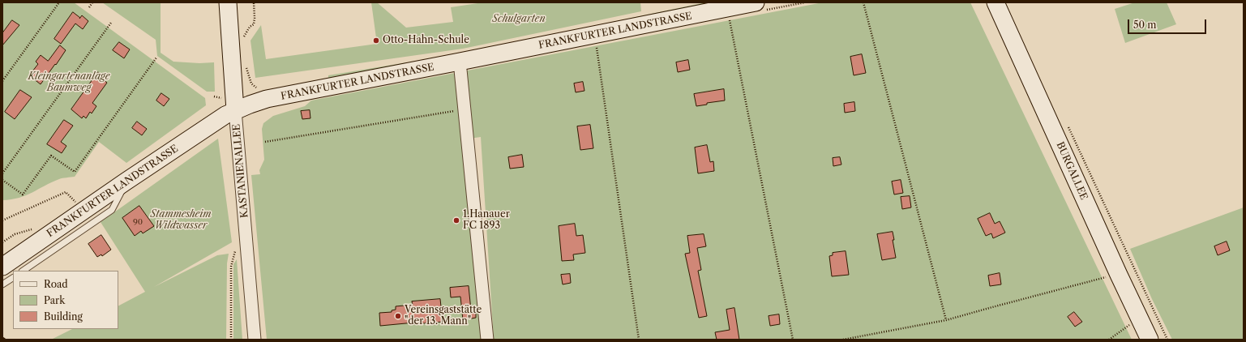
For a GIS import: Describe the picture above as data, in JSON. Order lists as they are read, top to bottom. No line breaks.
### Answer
{"streets":{"main road":["FRANKFURTER LANDSTRASSE","KASTANIENALLEE","BURGALLEE"]},"crossings":[["FRANKFURTER LANDSTRASSE","KASTANIENALLEE"]],"parks":["Schulgarten","Kleingartenanlage Baumweg","Stammesheim Wildwasser"],"places":["Otto-Hahn-Schule","1.Hanauer FC 1893","Vereinsgaststätte \"der 13. Mann\""],"house_numbers":["90"],"legend":["Road","Park","Building"],"scale_bar":"50 m"}
